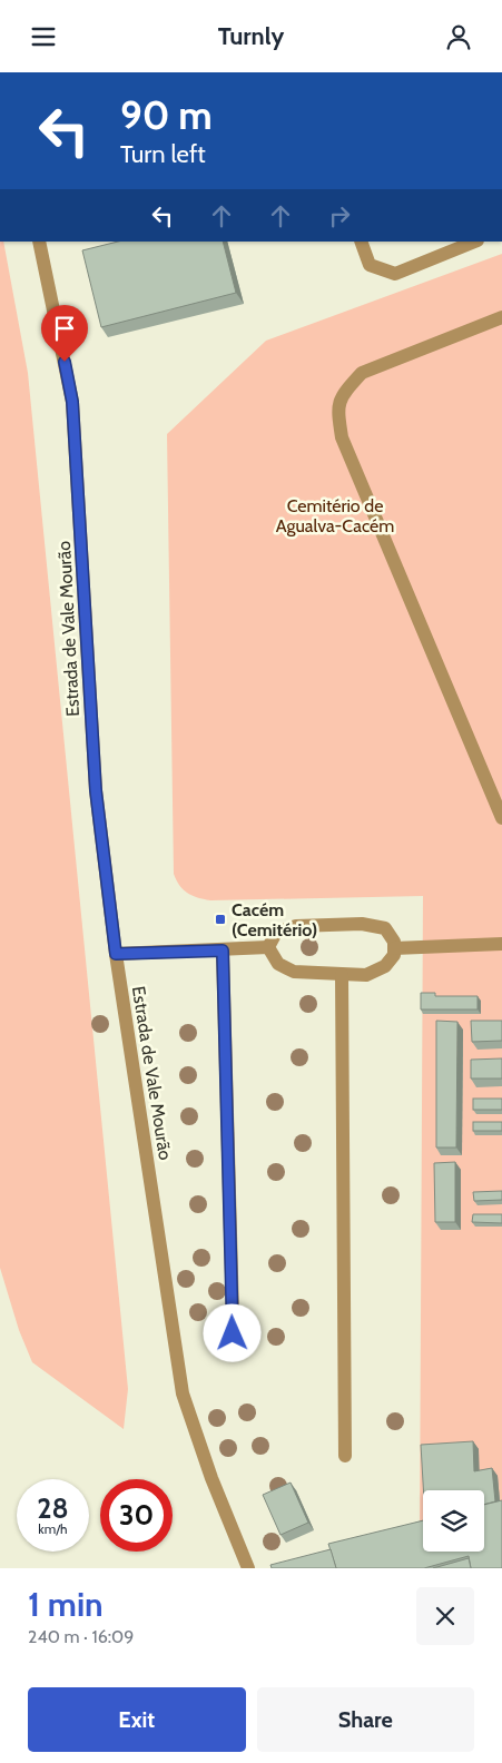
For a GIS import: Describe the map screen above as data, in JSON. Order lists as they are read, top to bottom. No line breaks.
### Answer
{"streets":{"street":["Estrada de Vale Mourão"]},"parks":["Cemitério de Agualva-Cacém"],"places":{"transit":["Cacém (Cemitério)"]},"page":{"header":"Turnly","turn":["90 m","Turn left"],"speed":"28 km/h","limit":"30","heading":["1 min","240 m · 16:09"],"buttons":["Exit","Share"]}}
